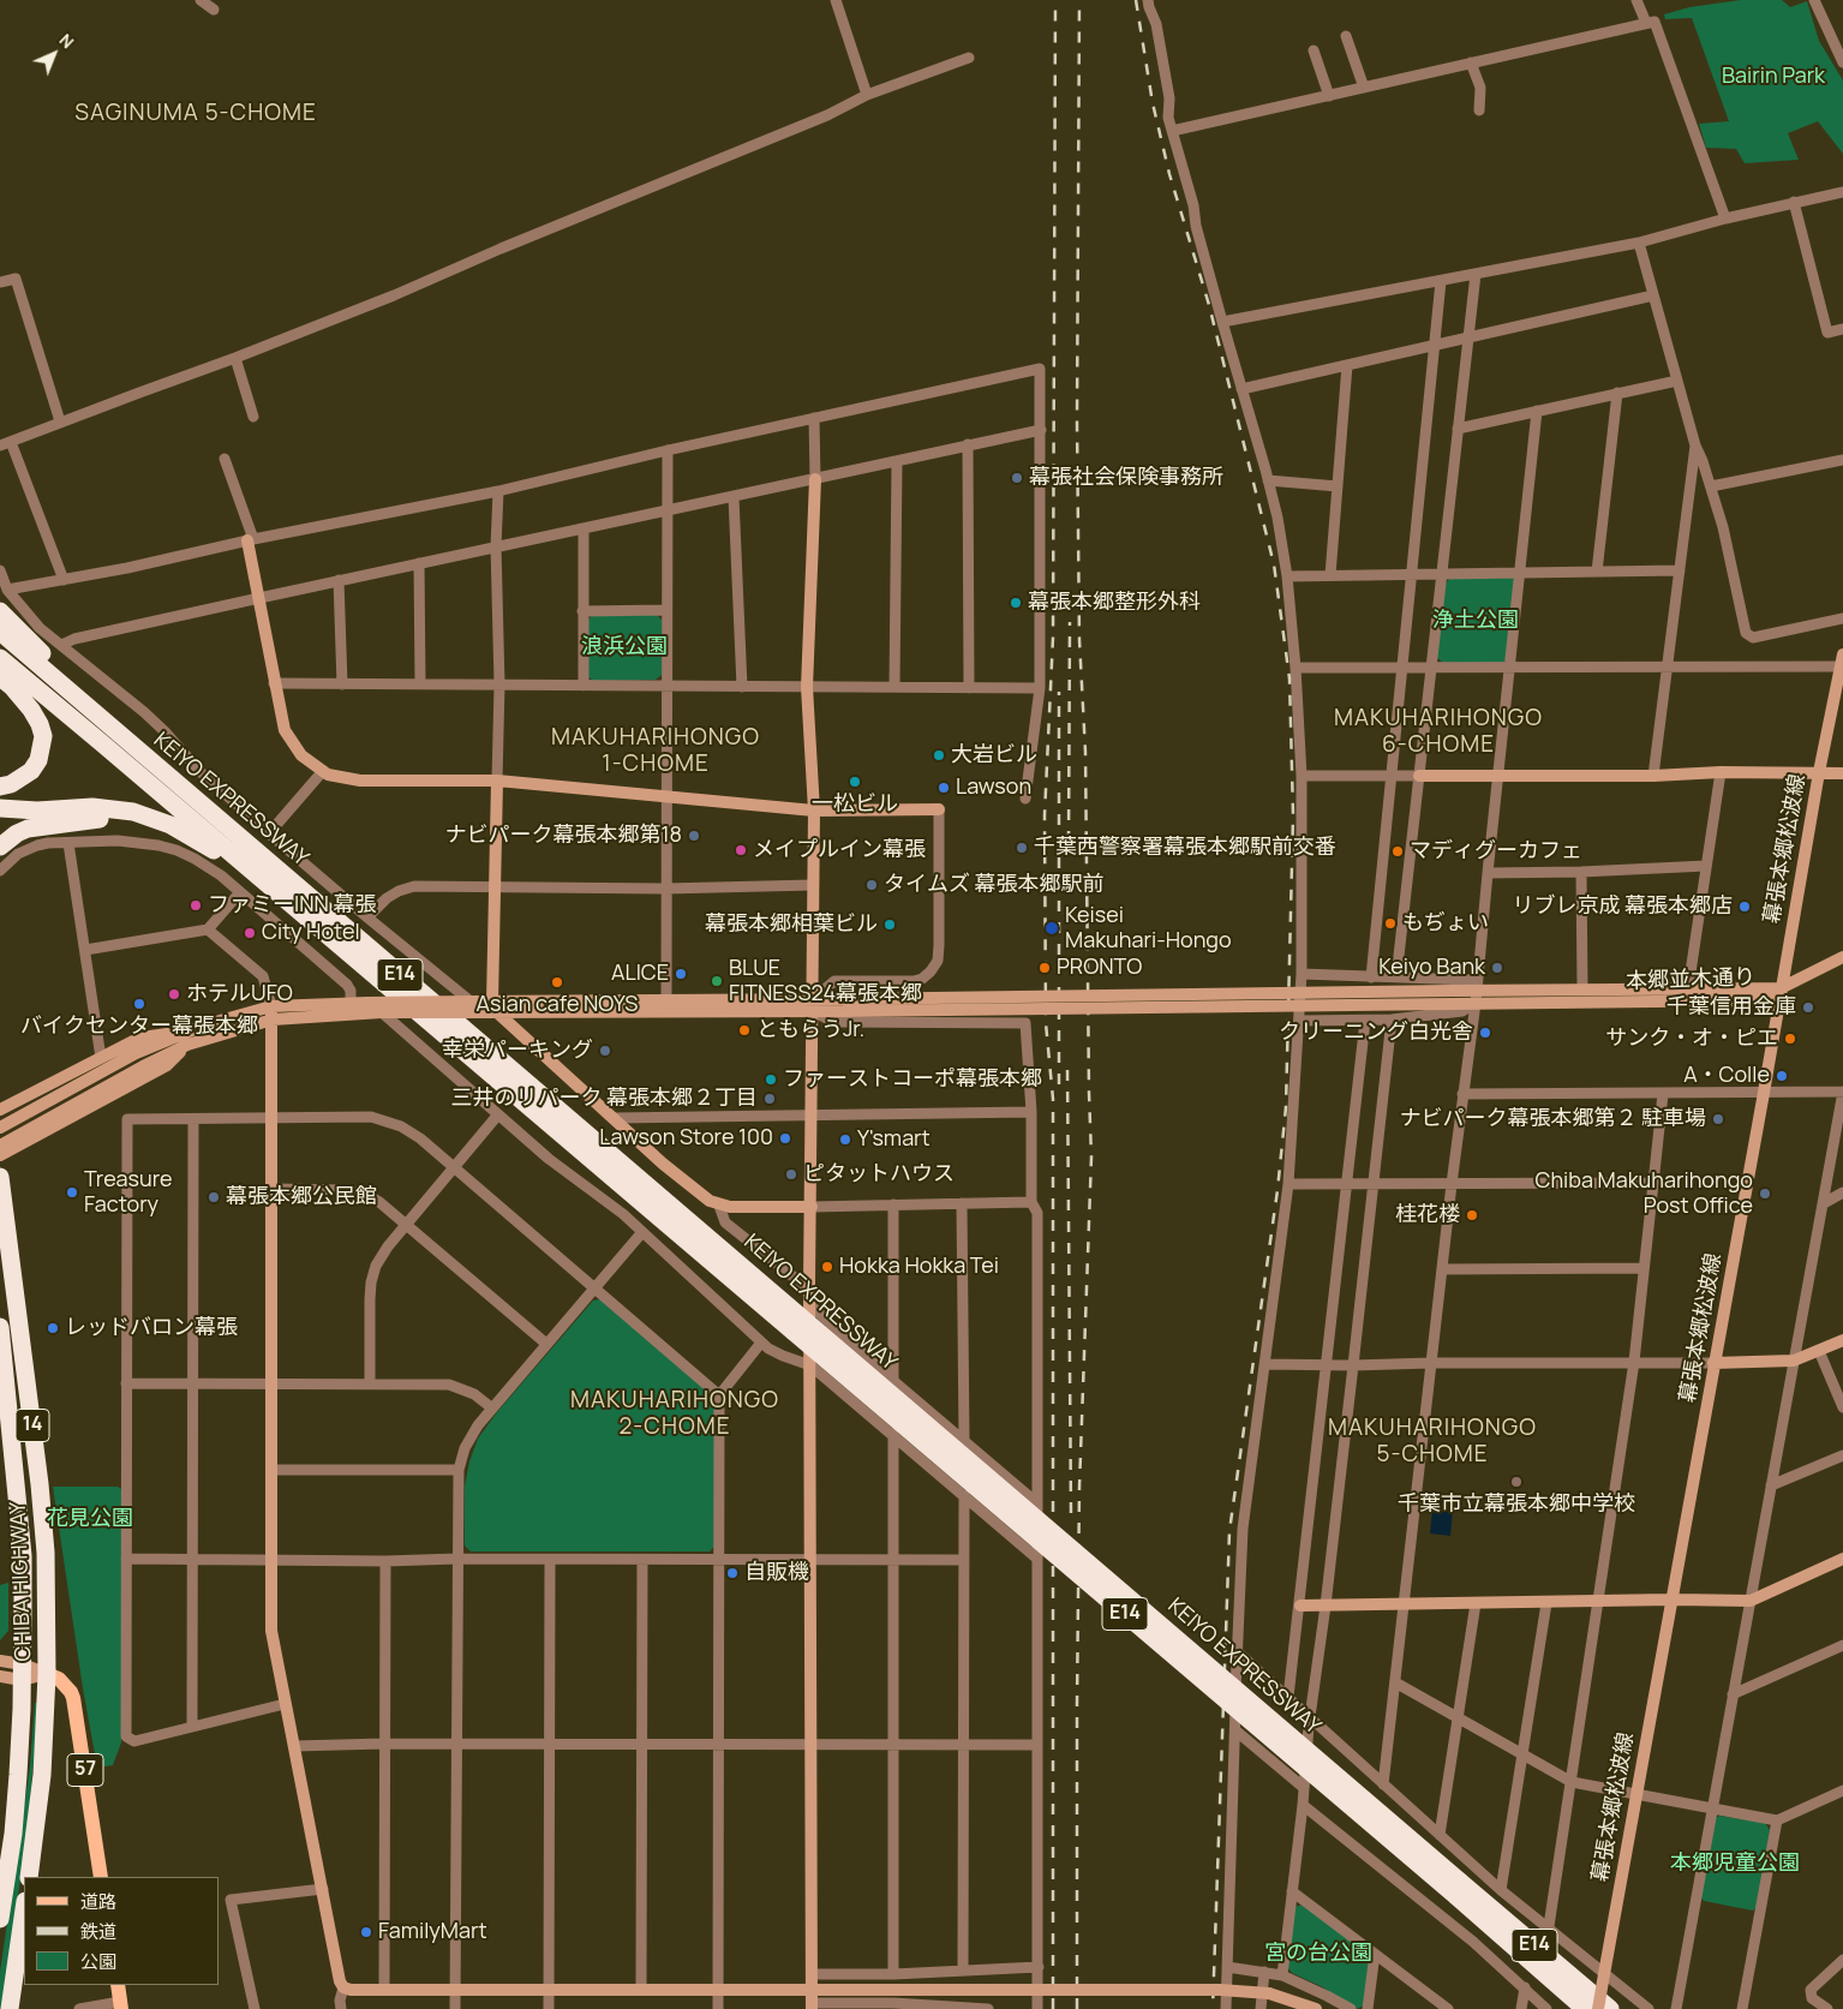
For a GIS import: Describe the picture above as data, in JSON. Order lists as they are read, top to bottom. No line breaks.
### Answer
{"streets":{"highway":["KEIYO EXPRESSWAY","E14","14","CHIBA HIGHWAY"],"main road":["57"],"street":["幕張本郷松波線","本郷並木通り"]},"crossings":[["幕張本郷松波線","本郷並木通り"],["CHIBA HIGHWAY","57"]],"districts":["SAGINUMA 5-CHOME","MAKUHARIHONGO 6-CHOME","MAKUHARIHONGO 1-CHOME","MAKUHARIHONGO 2-CHOME","MAKUHARIHONGO 5-CHOME"],"parks":["Bairin Park","浄土公園","浪浜公園","花見公園","本郷児童公園","宮の台公園"],"places":["幕張社会保険事務所","幕張本郷整形外科","大岩ビル","一松ビル","Lawson","ナビパーク幕張本郷第18","千葉西警察署幕張本郷駅前交番","メイプルイン幕張","マディグーカフェ","タイムズ 幕張本郷駅前","ファミーINN 幕張","リブレ京成 幕張本郷店","もぢょい","幕張本郷相葉ビル","Keisei Makuhari-Hongo","City Hotel","PRONTO","Keiyo Bank","ALICE","BLUE FITNESS24幕張本郷","Asian cafe NOYS","ホテルUFO","バイクセンター幕張本郷","千葉信用金庫","ともらうJr.","クリーニング白光舎","サンク・オ・ピエ","幸栄パーキング","A・Colle","ファーストコーポ幕張本郷","三井のリパーク 幕張本郷２丁目","ナビパーク幕張本郷第２ 駐車場","Lawson Store 100","Y'smart","ピタットハウス","Treasure Factory","Chiba Makuharihongo Post Office","幕張本郷公民館","桂花楼","Hokka Hokka Tei","レッドバロン幕張","千葉市立幕張本郷中学校","自販機","FamilyMart"],"legend":["道路","鉄道","公園"],"north":"top right"}
